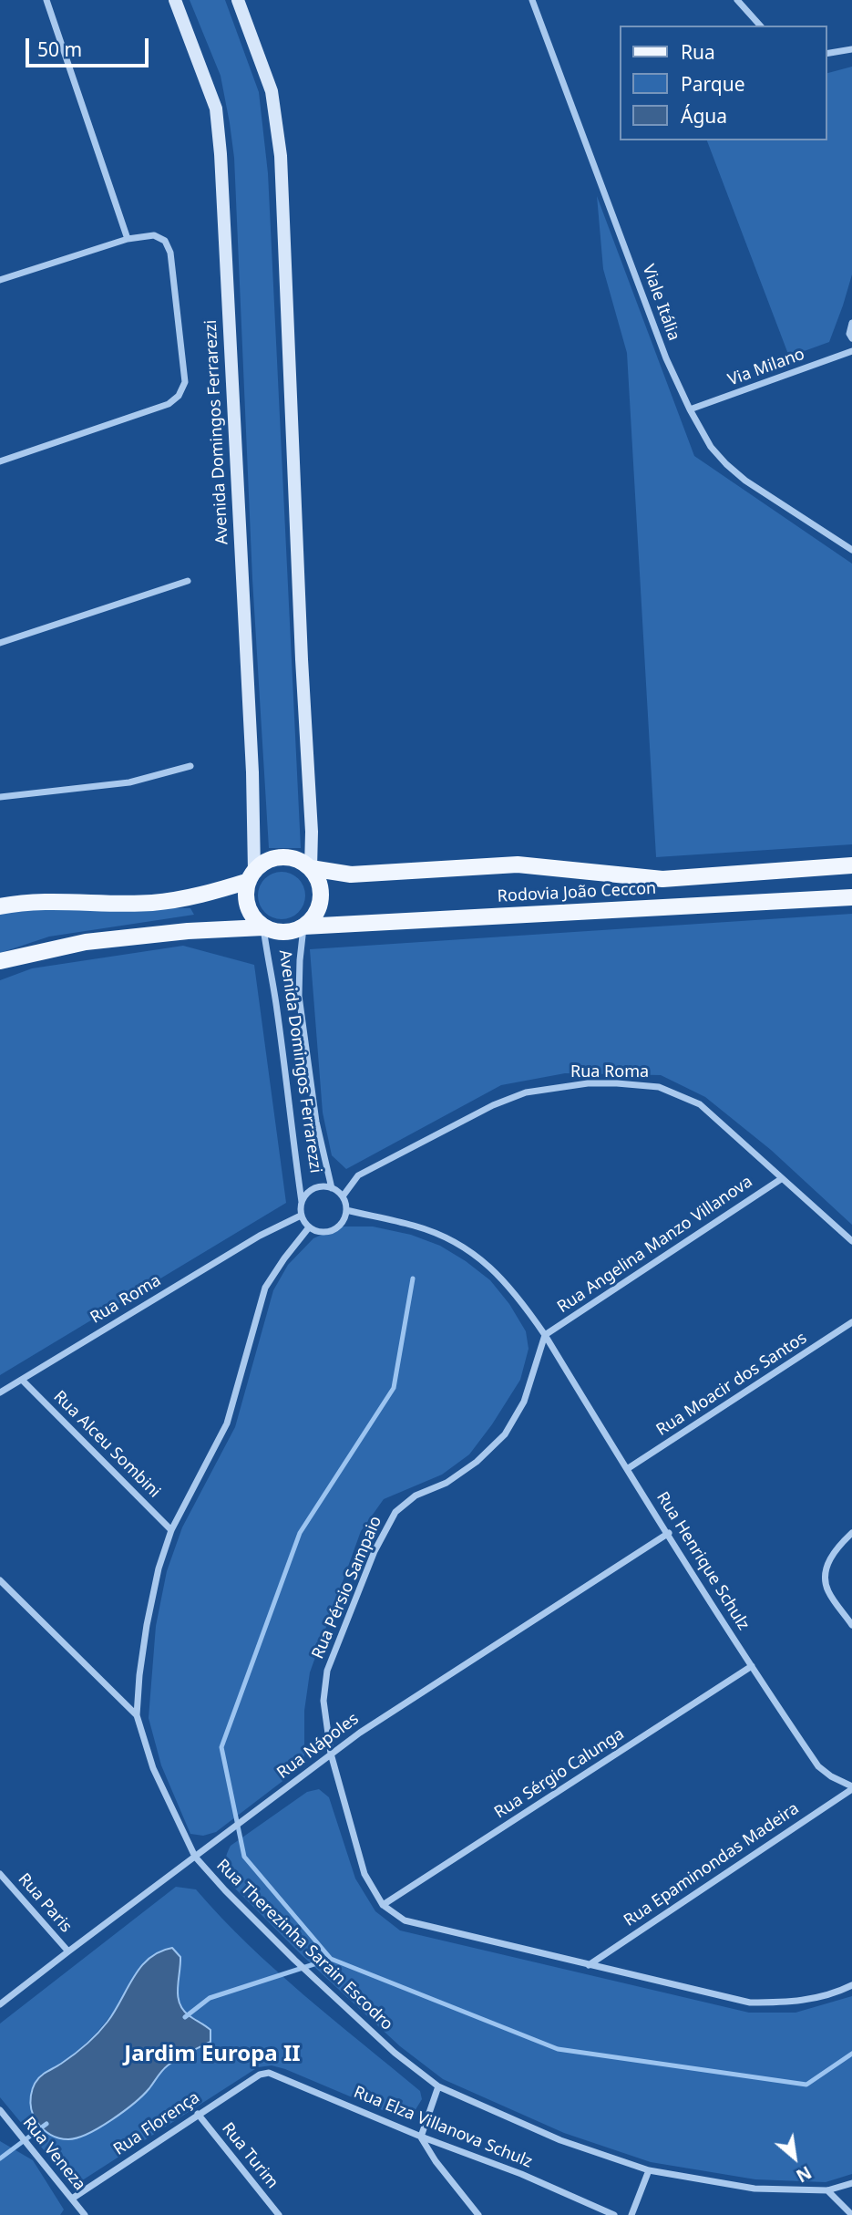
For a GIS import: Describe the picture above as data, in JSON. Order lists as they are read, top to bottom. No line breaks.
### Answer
{"streets":{"main road":["Avenida Domingos Ferrarezzi","Rodovia João Ceccon"],"street":["Viale Itália","Via Milano","Rua Roma","Rua Angelina Manzo Villanova","Rua Moacir dos Santos","Rua Alceu Sombini","Rua Henrique Schulz","Rua Pérsio Sampaio","Rua Nápoles","Rua Sérgio Calunga","Rua Epaminondas Madeira","Rua Paris","Rua Therezinha Sarain Escodro","Rua Florença","Rua Elza Villanova Schulz","Rua Veneza","Rua Turim"]},"crossings":[["Viale Itália","Via Milano"],["Avenida Domingos Ferrarezzi","Rodovia João Ceccon"],["Avenida Domingos Ferrarezzi","Rua Roma"],["Avenida Domingos Ferrarezzi","Rua Therezinha Sarain Escodro"],["Rua Roma","Rua Angelina Manzo Villanova"],["Rua Roma","Rua Alceu Sombini"],["Rua Roma","Rua Therezinha Sarain Escodro"],["Rua Angelina Manzo Villanova","Rua Henrique Schulz"],["Rua Angelina Manzo Villanova","Rua Pérsio Sampaio"],["Rua Moacir dos Santos","Rua Henrique Schulz"],["Rua Alceu Sombini","Rua Therezinha Sarain Escodro"],["Rua Henrique Schulz","Rua Pérsio Sampaio"],["Rua Henrique Schulz","Rua Nápoles"],["Rua Henrique Schulz","Rua Sérgio Calunga"],["Rua Henrique Schulz","Rua Epaminondas Madeira"],["Rua Pérsio Sampaio","Rua Nápoles"],["Rua Pérsio Sampaio","Rua Sérgio Calunga"],["Rua Pérsio Sampaio","Rua Epaminondas Madeira"],["Rua Nápoles","Rua Paris"],["Rua Nápoles","Rua Therezinha Sarain Escodro"],["Rua Florença","Rua Elza Villanova Schulz"],["Rua Florença","Rua Veneza"],["Rua Florença","Rua Turim"]],"districts":["Jardim Europa II"],"legend":["Rua","Parque","Água"],"scale_bar":"50 m","north":"bottom right"}
